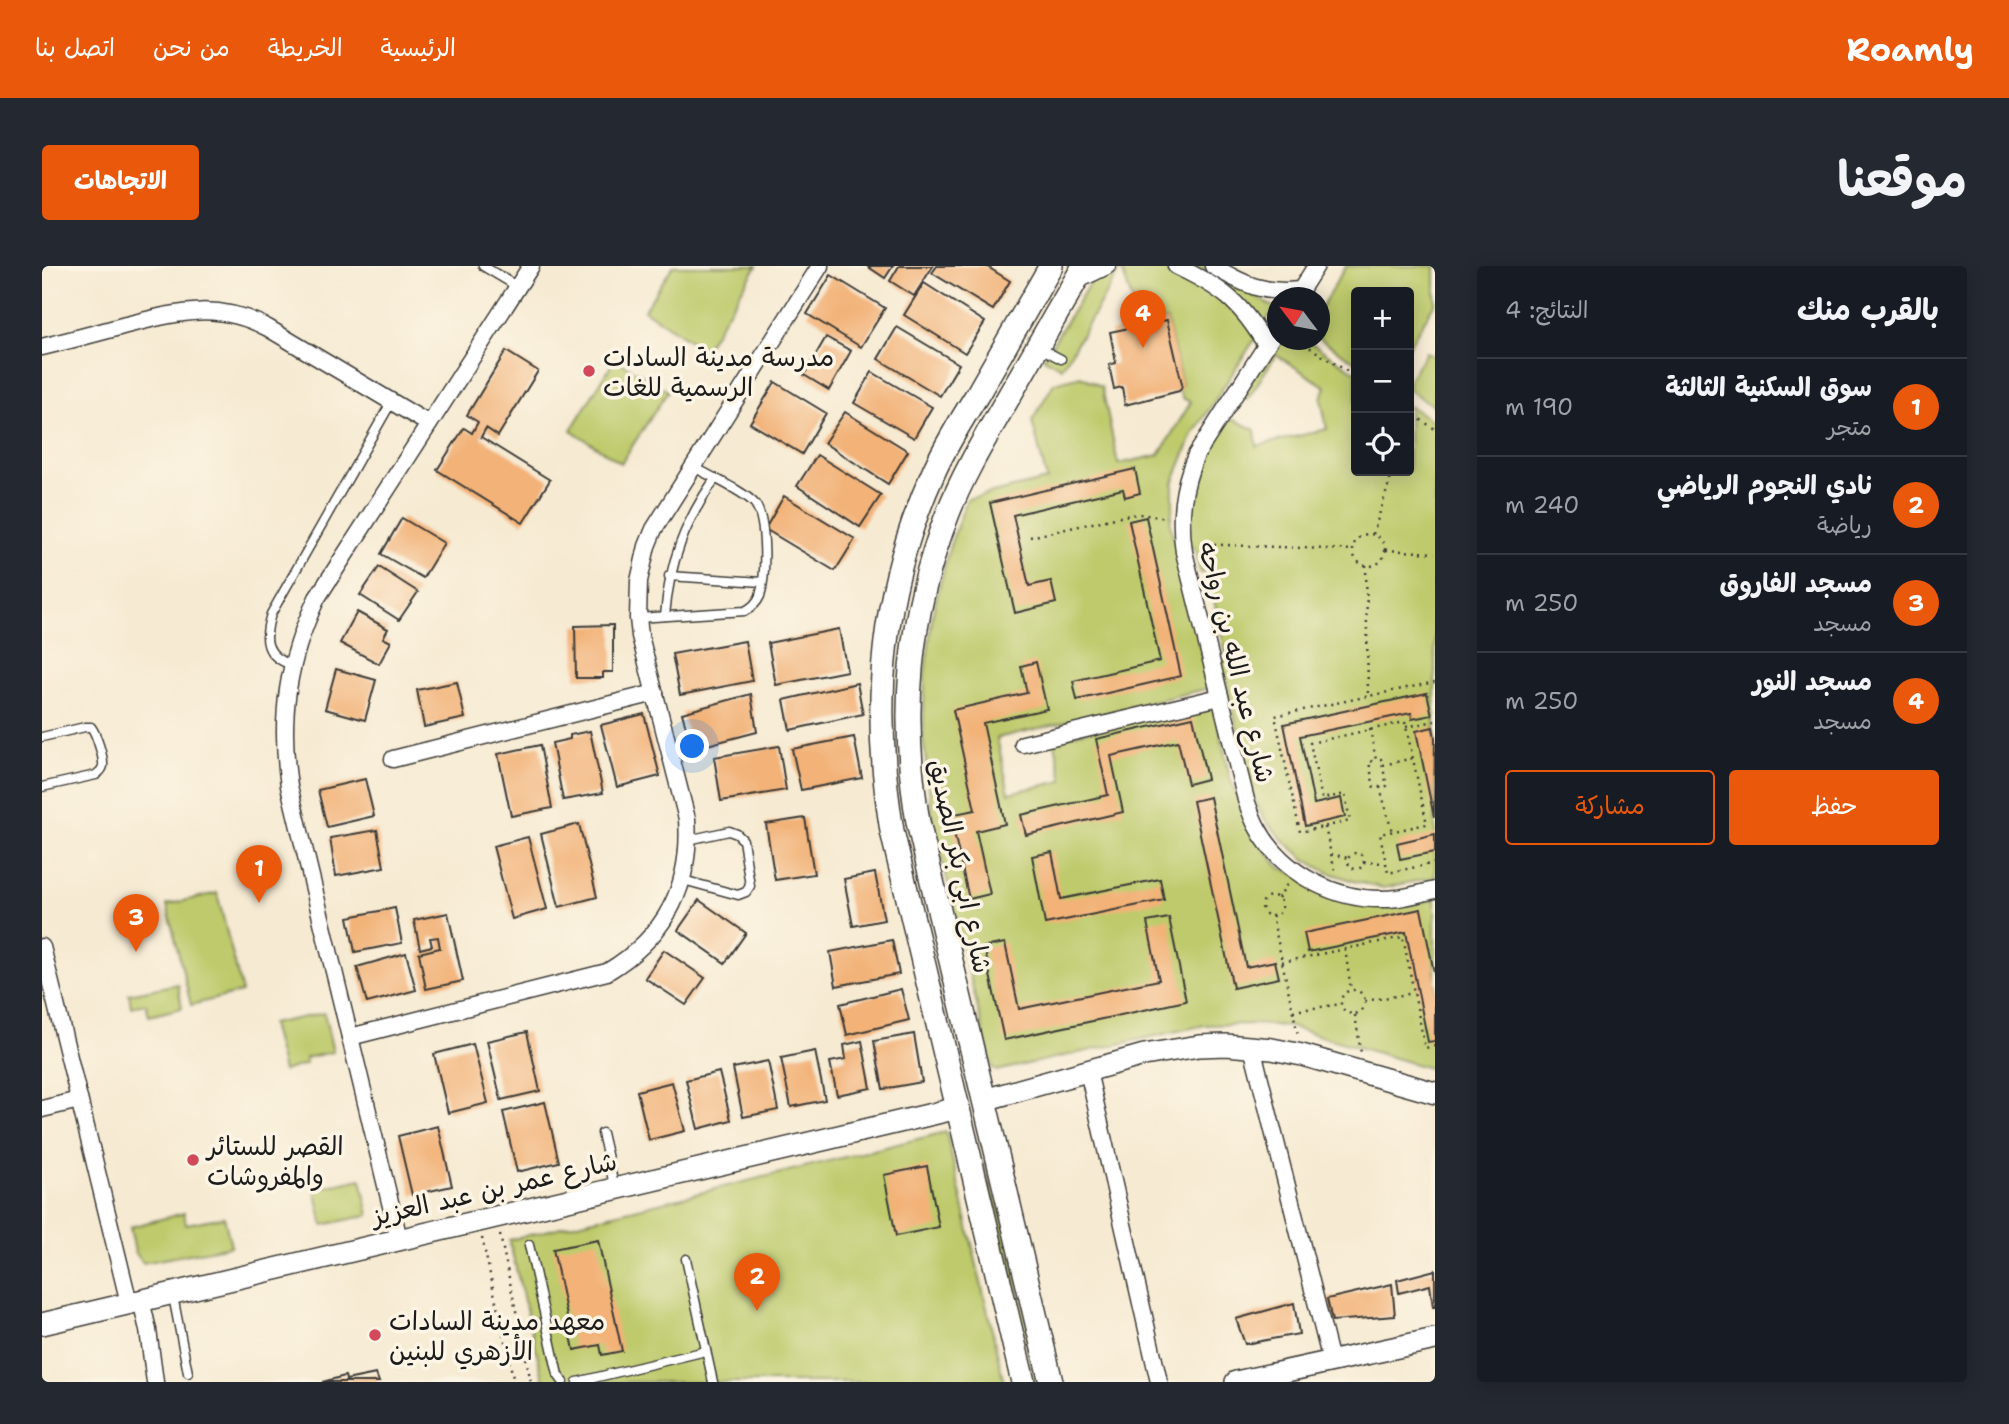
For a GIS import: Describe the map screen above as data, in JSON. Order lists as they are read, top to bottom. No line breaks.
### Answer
{"streets":{"main road":["شارع ابى بكر الصديق"],"street":["شارع عبد الله بن رواحه","شارع عمر بن عبد العزيز"]},"places":["مدرسة مدينة السادات الرسمية للغات","القصر للستائر والمفروشات","معهد مدينة السادات الأزهري للبنين"],"north":"top left","page":{"header":"Roamly","nav":["الرئيسية","الخريطة","من نحن","اتصل بنا"],"title":"موقعنا","buttons":["الاتجاهات",["حفظ","مشاركة"]],"heading":["بالقرب منك","النتائج: 4"],"map_buttons":["+","−"],"pins":["4","1","3","2"],"list":[{"mark":"1","name":"سوق السكنية الثالثة","note":"متجر","value":"190 m"},{"mark":"2","name":"نادي النجوم الرياضي","note":"رياضة","value":"240 m"},{"mark":"3","name":"مسجد الفاروق","note":"مسجد","value":"250 m"},{"mark":"4","name":"مسجد النور","note":"مسجد","value":"250 m"}]}}
